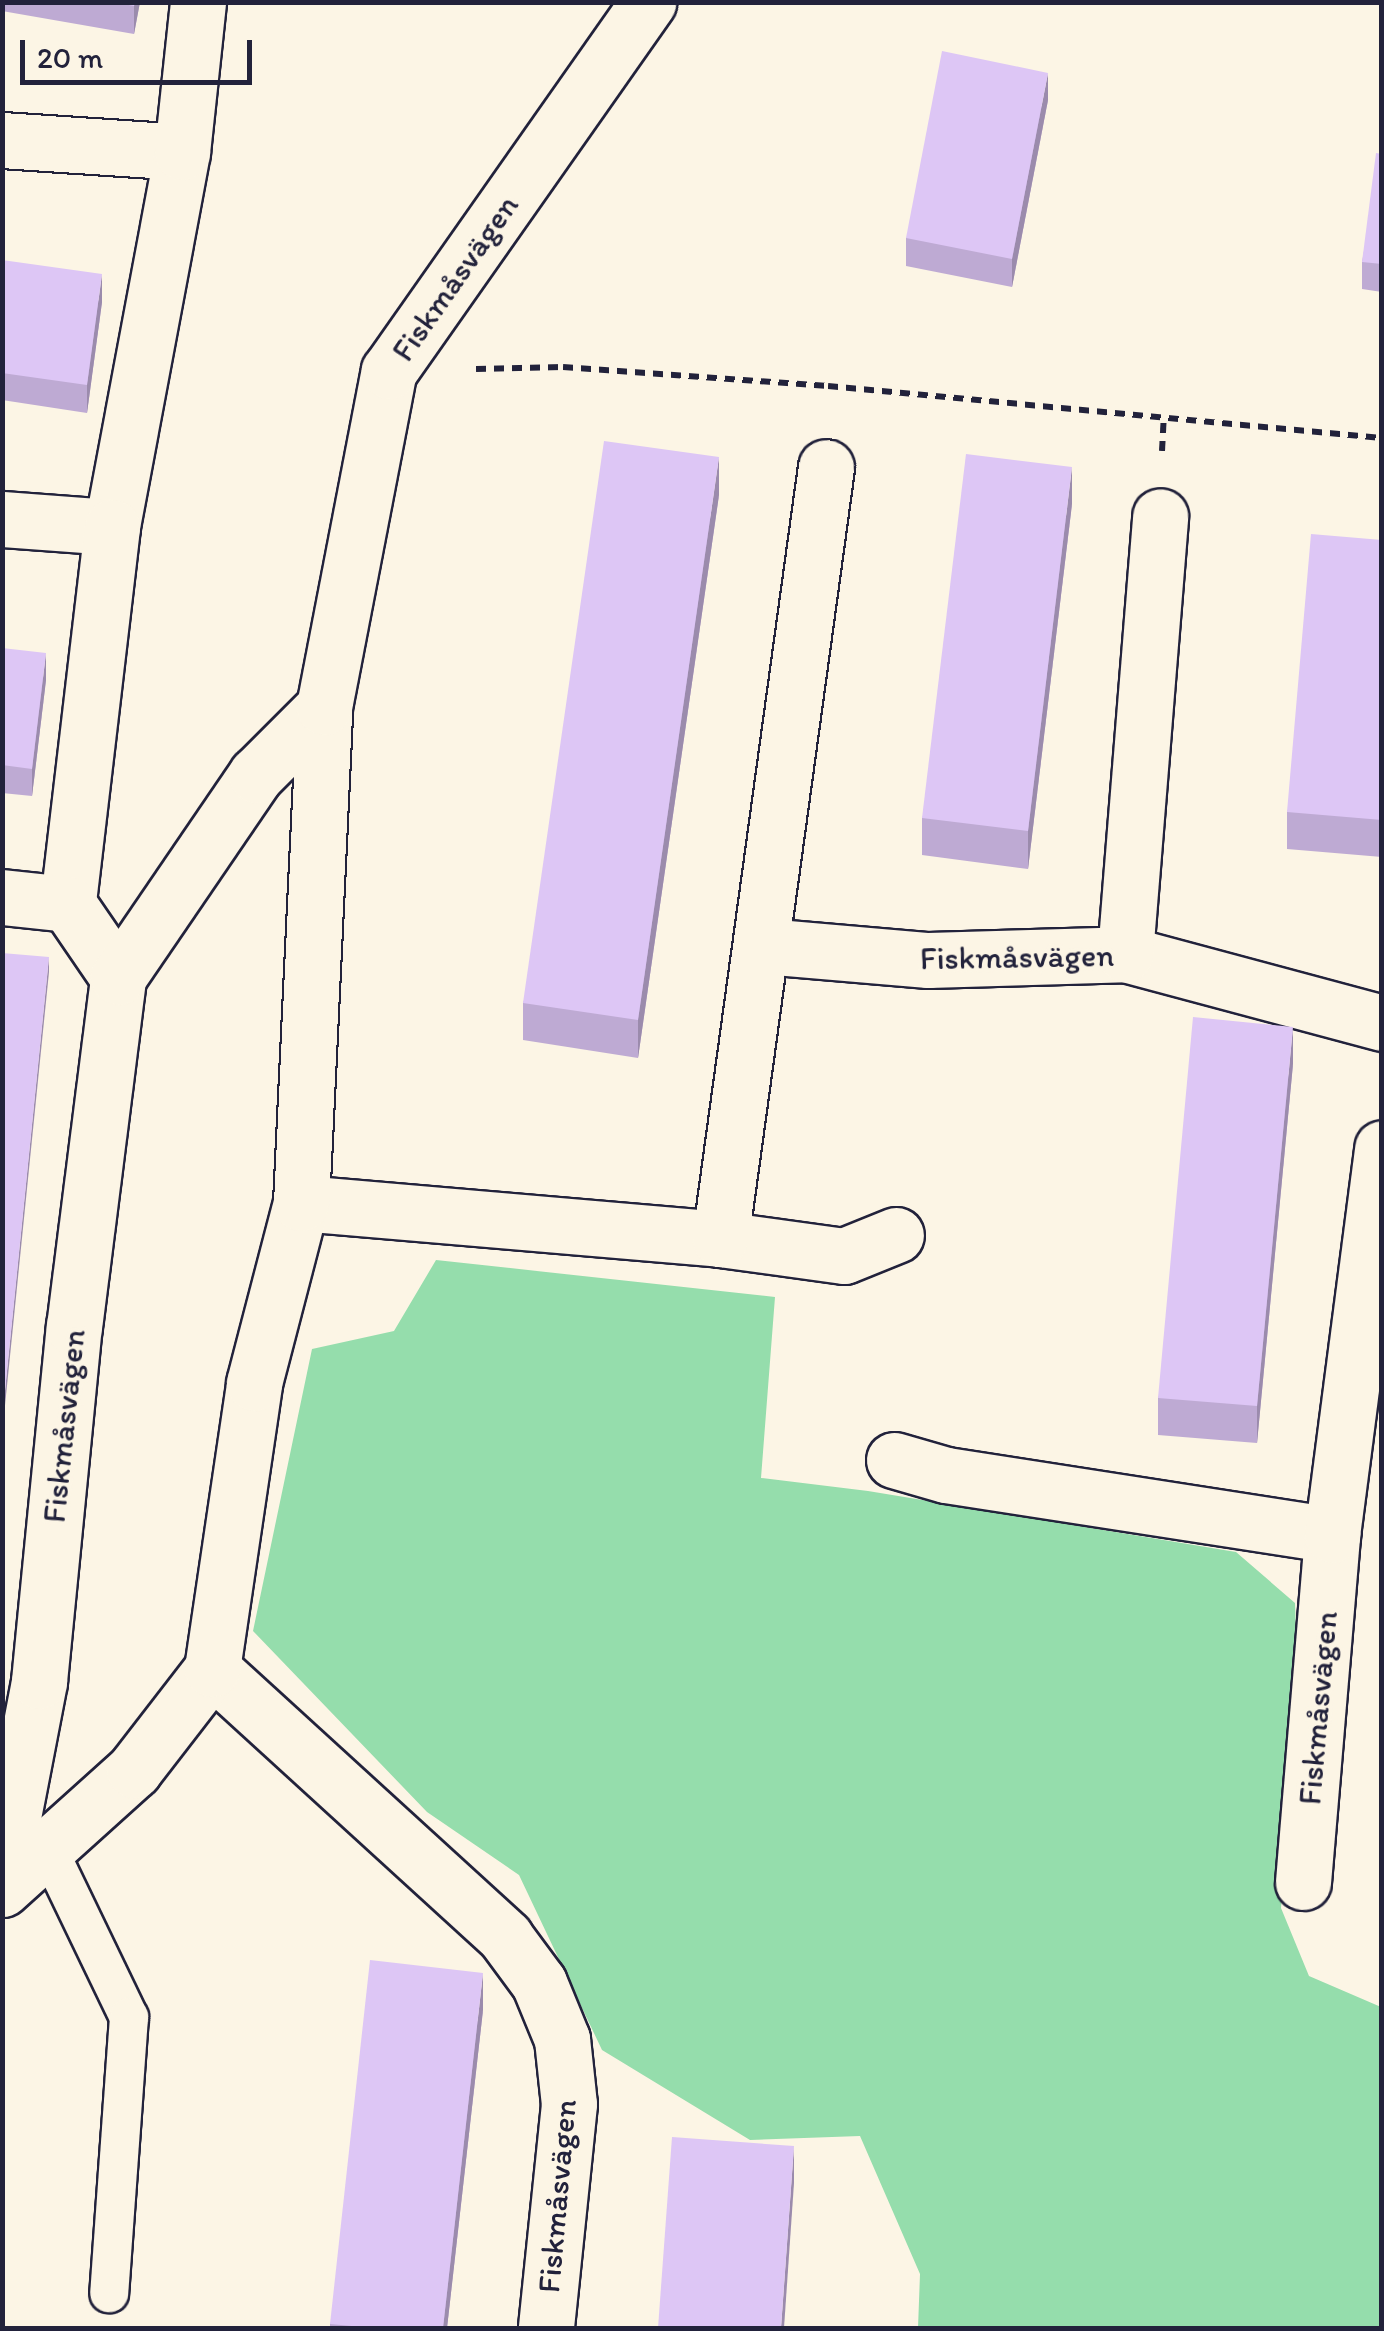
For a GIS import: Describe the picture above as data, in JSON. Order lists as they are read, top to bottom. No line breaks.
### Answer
{"streets":{"street":["Fiskmåsvägen"]},"scale_bar":"20 m"}
